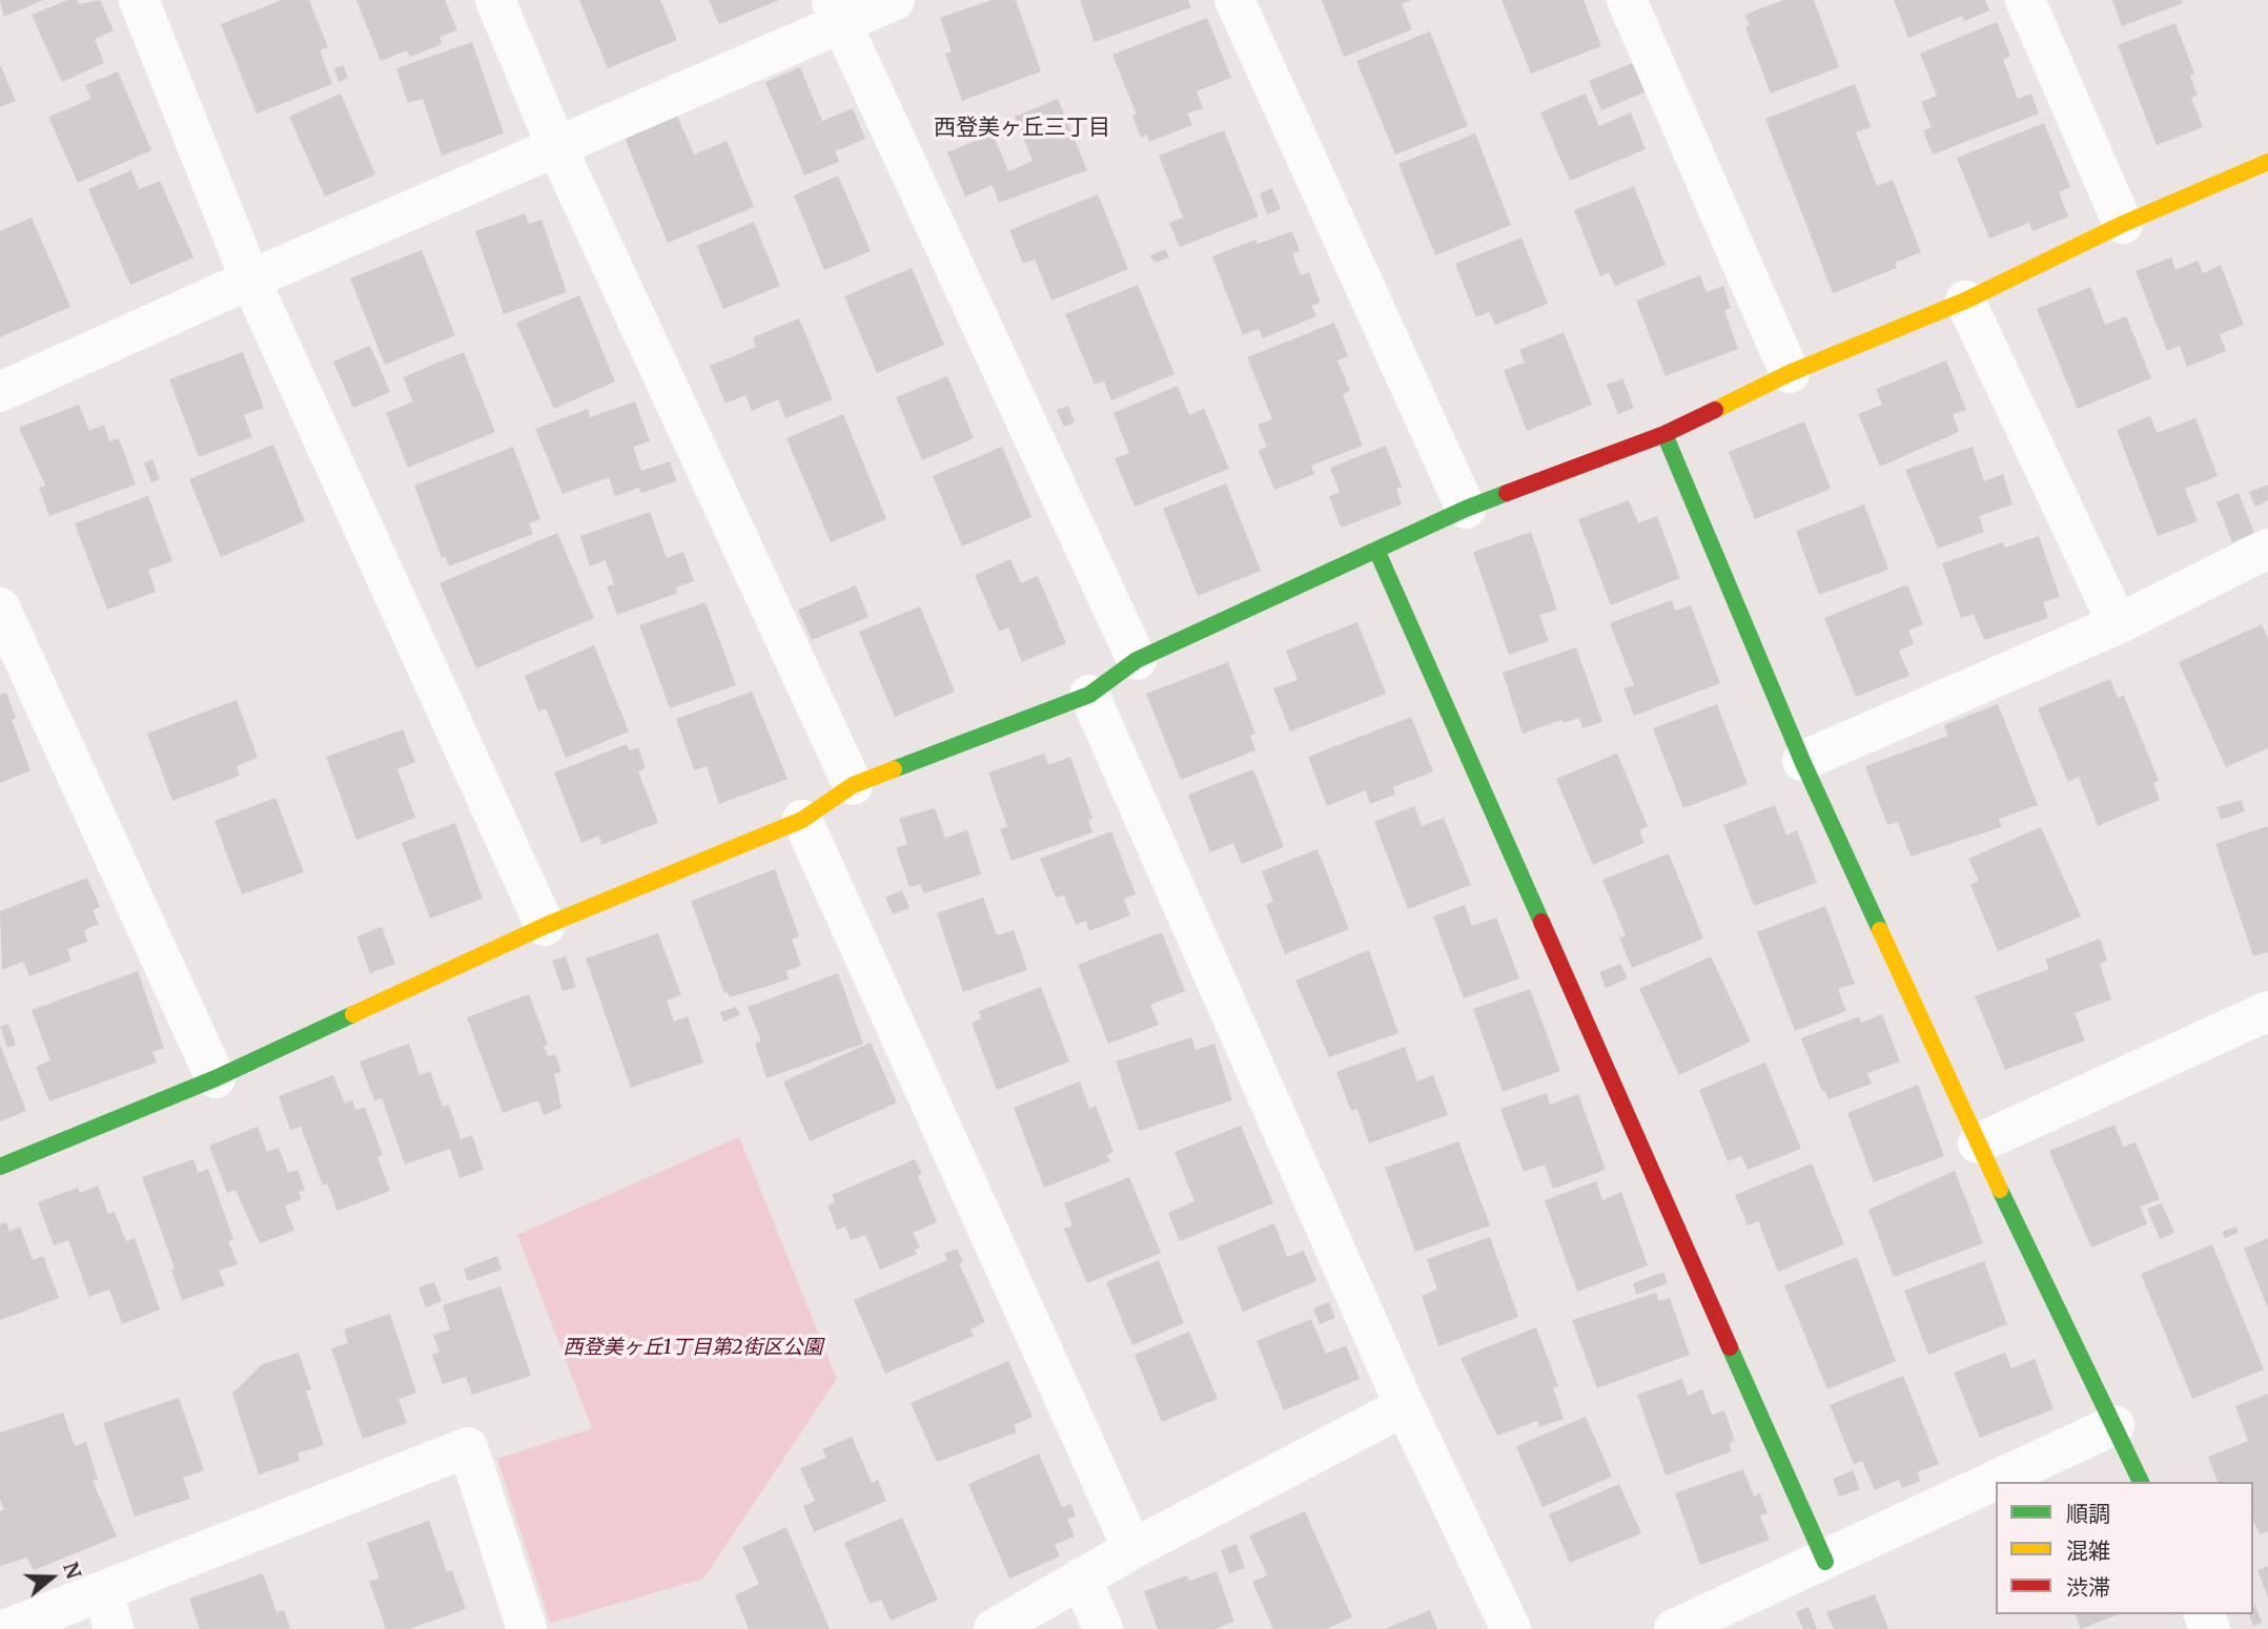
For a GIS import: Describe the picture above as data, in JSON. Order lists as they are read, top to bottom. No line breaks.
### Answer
{"districts":["西登美ヶ丘三丁目"],"parks":["西登美ヶ丘1丁目第2街区公園"],"legend":["順調","混雑","渋滞"],"north":"right"}
